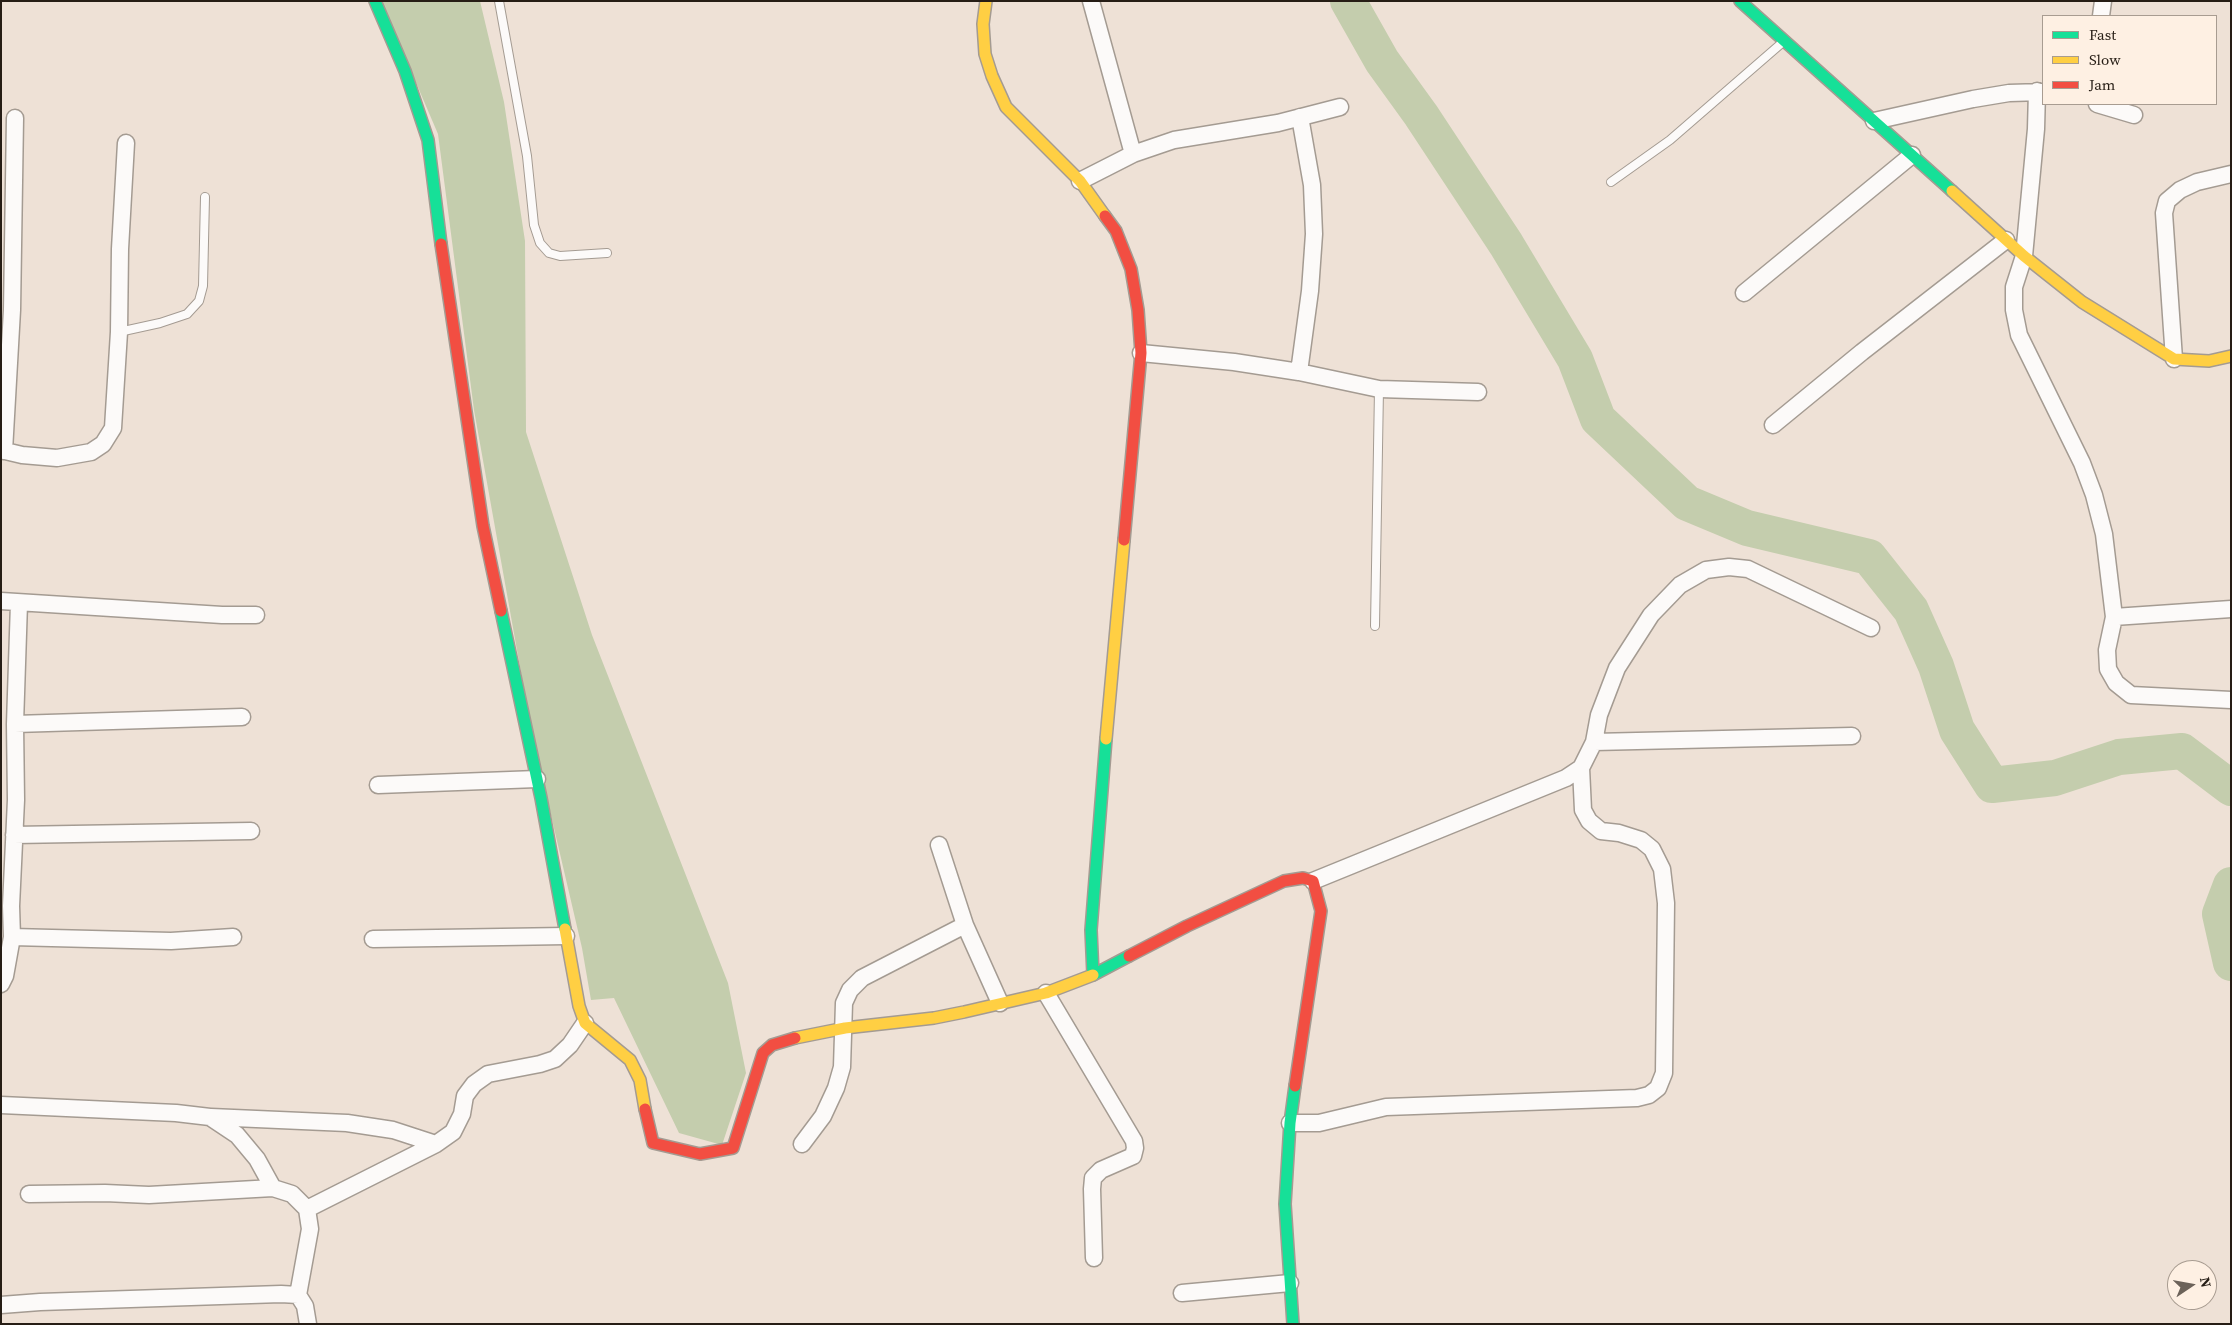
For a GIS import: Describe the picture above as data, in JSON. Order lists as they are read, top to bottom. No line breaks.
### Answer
{"legend":["Fast","Slow","Jam"],"north":"right"}
